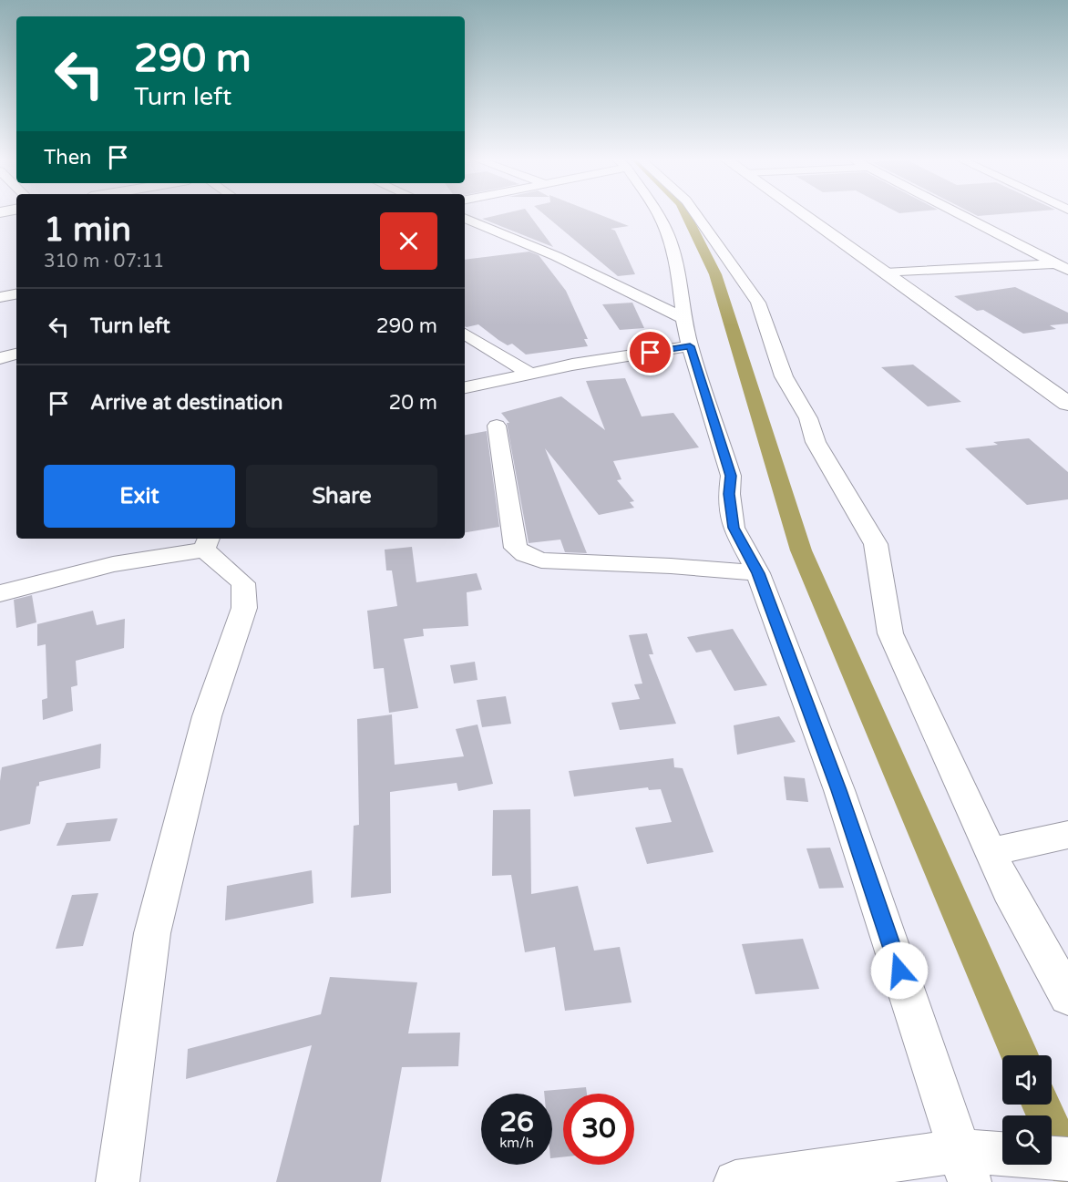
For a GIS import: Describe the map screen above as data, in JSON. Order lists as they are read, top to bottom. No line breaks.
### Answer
{"page":{"turn":["290 m","Turn left"],"then":"Then","heading":["1 min","310 m · 07:11"],"list":[{"name":"Turn left","value":"290 m"},{"name":"Arrive at destination","value":"20 m"}],"buttons":["Exit","Share"],"speed":"26 km/h","limit":"30"}}
